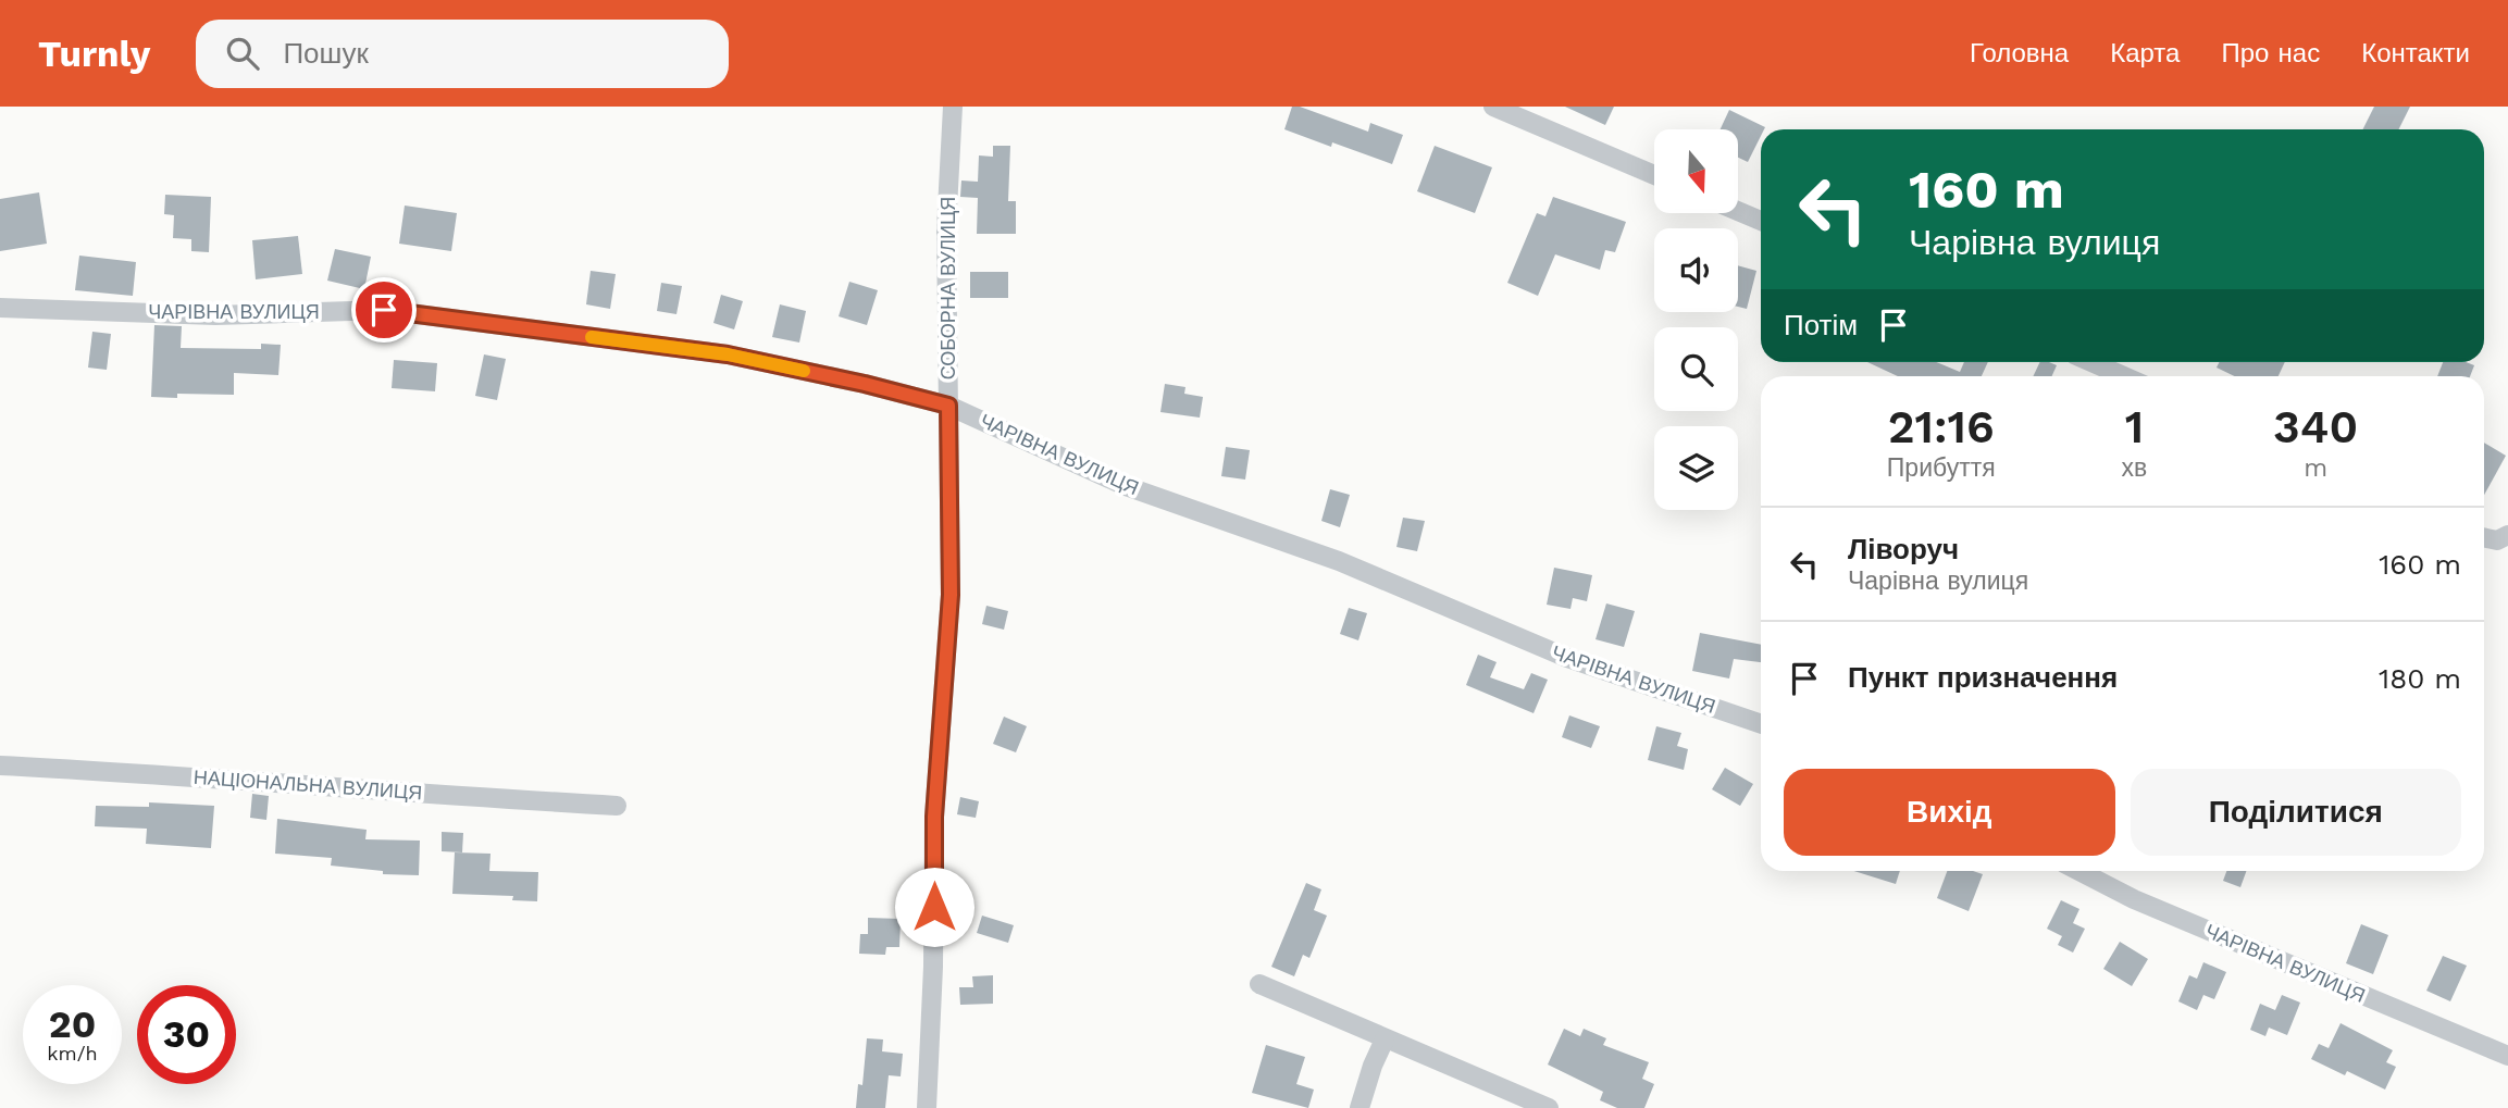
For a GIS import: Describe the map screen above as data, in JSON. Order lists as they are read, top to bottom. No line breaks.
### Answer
{"streets":{"street":["СОБОРНА ВУЛИЦЯ","ЧАРІВНА ВУЛИЦЯ","НАЦІОНАЛЬНА ВУЛИЦЯ"]},"crossings":[["СОБОРНА ВУЛИЦЯ","ЧАРІВНА ВУЛИЦЯ"]],"north":"bottom","page":{"header":"Turnly","search":"Пошук","nav":["Головна","Карта","Про нас","Контакти"],"turn":["160 m","Чарівна вулиця"],"then":"Потім","eta":["21:16","Прибуття","1","хв","340","m"],"list":[{"name":"Ліворуч","note":"Чарівна вулиця","value":"160 m"},{"name":"Пункт призначення","value":"180 m"}],"buttons":["Вихід","Поділитися"],"speed":"20 km/h","limit":"30"}}
